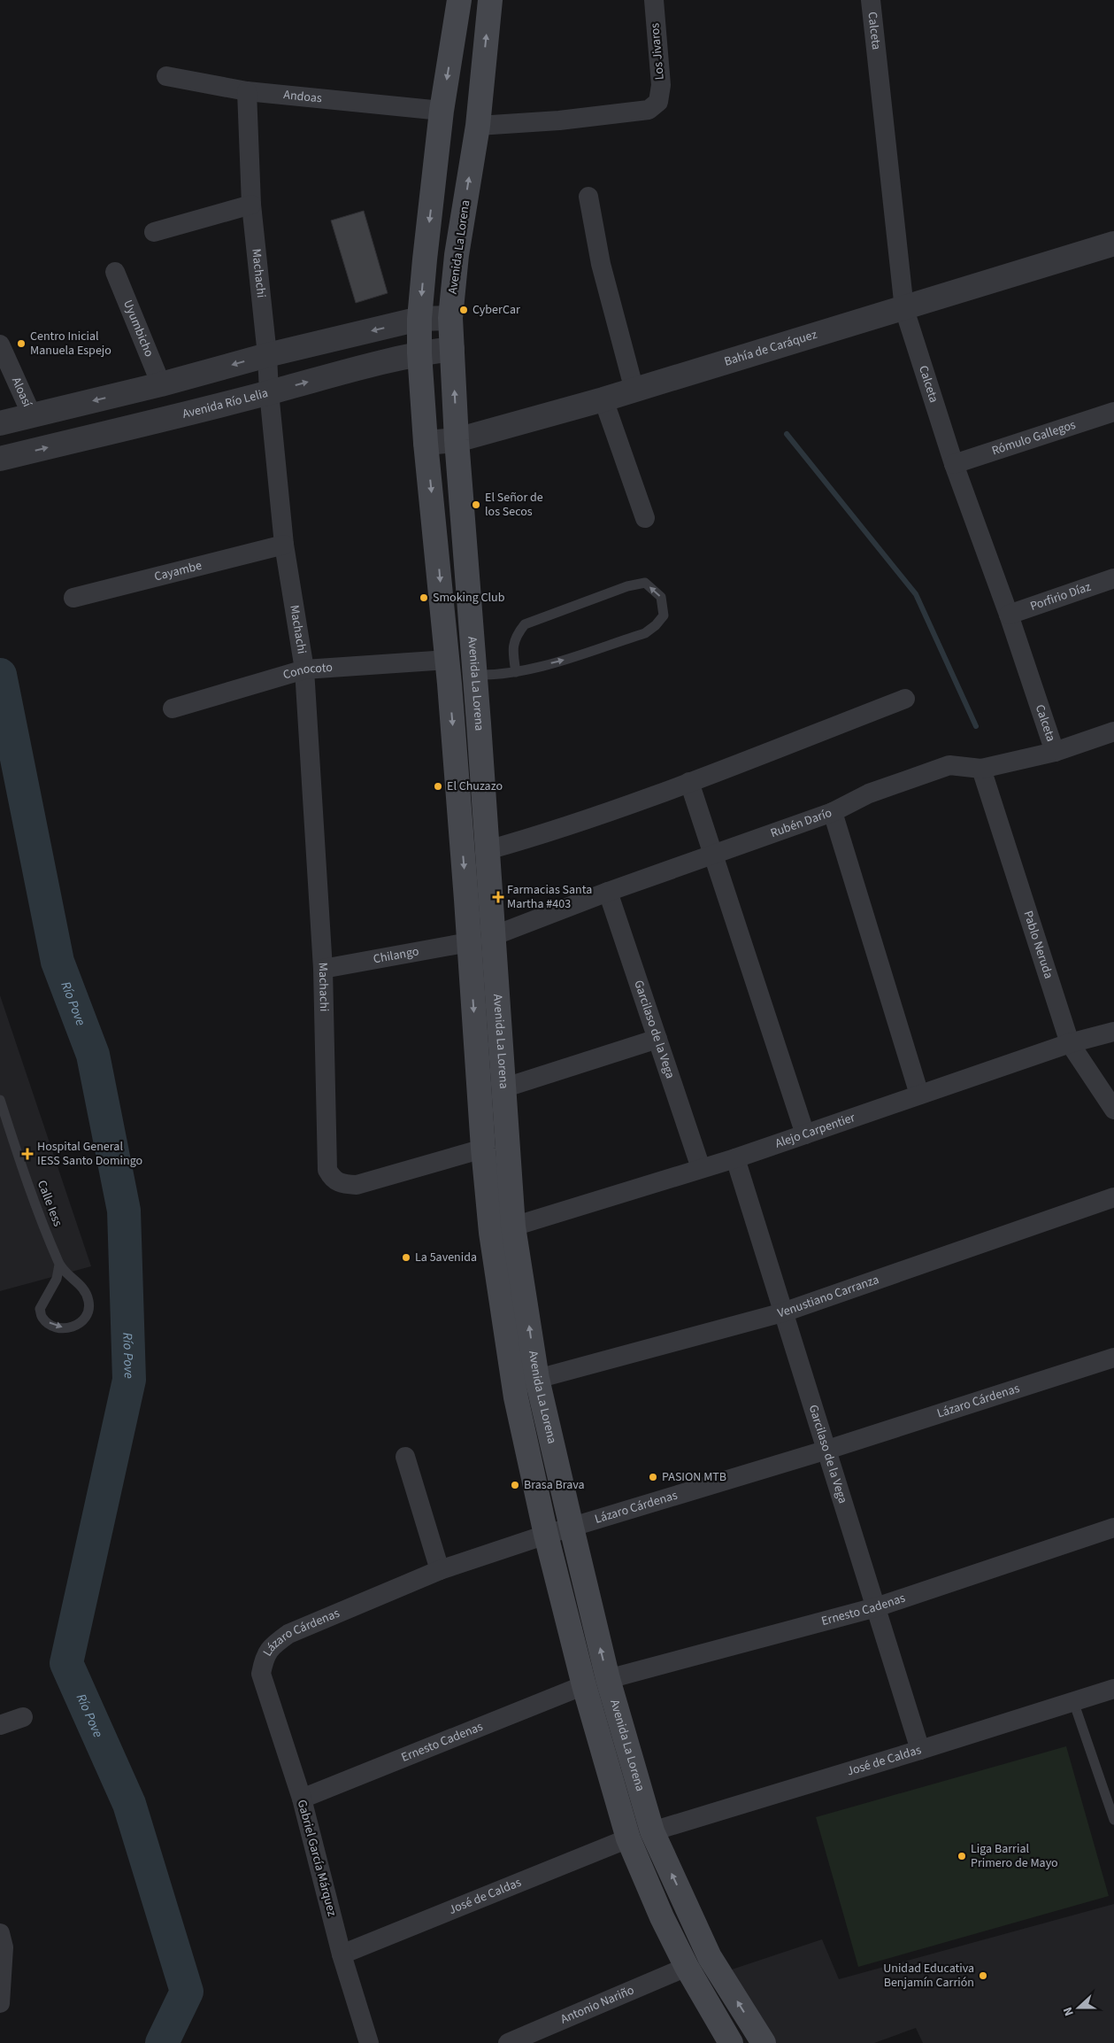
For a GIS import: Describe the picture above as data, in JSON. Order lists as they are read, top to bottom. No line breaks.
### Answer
{"streets":{"main road":["Avenida La Lorena"],"street":["Calceta","Los Jivaros","Andoas","Machachi","Uyumbicho","Bahía de Caráquez","Aloasí","Avenida Río Lelia","Rómulo Gallegos","Cayambe","Porfirio Díaz","Conocoto","Rubén Darío","Pablo Neruda","Chilango","Garcilaso de la Vega","Alejo Carpentier","Venustiano Carranza","Lázaro Cárdenas","Ernesto Cadenas","José de Caldas","Gabriel García Márquez","Antonio Nariño"],"lane":["Calle Iess"]},"crossings":[["Calceta","Bahía de Caráquez"],["Calceta","Rómulo Gallegos"],["Calceta","Porfirio Díaz"],["Calceta","Rubén Darío"],["Los Jivaros","Avenida La Lorena"],["Andoas","Avenida La Lorena"],["Andoas","Machachi"],["Avenida La Lorena","Machachi"],["Avenida La Lorena","Bahía de Caráquez"],["Avenida La Lorena","Avenida Río Lelia"],["Avenida La Lorena","Conocoto"],["Avenida La Lorena","Rubén Darío"],["Avenida La Lorena","Chilango"],["Avenida La Lorena","Alejo Carpentier"],["Avenida La Lorena","Venustiano Carranza"],["Avenida La Lorena","Lázaro Cárdenas"],["Avenida La Lorena","Ernesto Cadenas"],["Avenida La Lorena","José de Caldas"],["Avenida La Lorena","Antonio Nariño"],["Machachi","Avenida Río Lelia"],["Machachi","Cayambe"],["Machachi","Conocoto"],["Machachi","Chilango"],["Rubén Darío","Pablo Neruda"],["Rubén Darío","Garcilaso de la Vega"],["Pablo Neruda","Alejo Carpentier"],["Garcilaso de la Vega","Alejo Carpentier"],["Garcilaso de la Vega","Venustiano Carranza"],["Garcilaso de la Vega","Lázaro Cárdenas"],["Garcilaso de la Vega","Ernesto Cadenas"],["Garcilaso de la Vega","José de Caldas"],["Lázaro Cárdenas","Gabriel García Márquez"],["Ernesto Cadenas","Gabriel García Márquez"],["José de Caldas","Gabriel García Márquez"]],"water":["Río Pove"],"places":{"other":["CyberCar","Centro Inicial Manuela Espejo","El Señor de los Secos","Smoking Club","El Chuzazo","La 5avenida","PASION MTB","Brasa Brava","Liga Barrial Primero de Mayo","Unidad Educativa Benjamín Carrión"],"health":["Farmacias Santa Martha #403","Hospital General IESS Santo Domingo"]},"north":"left"}
